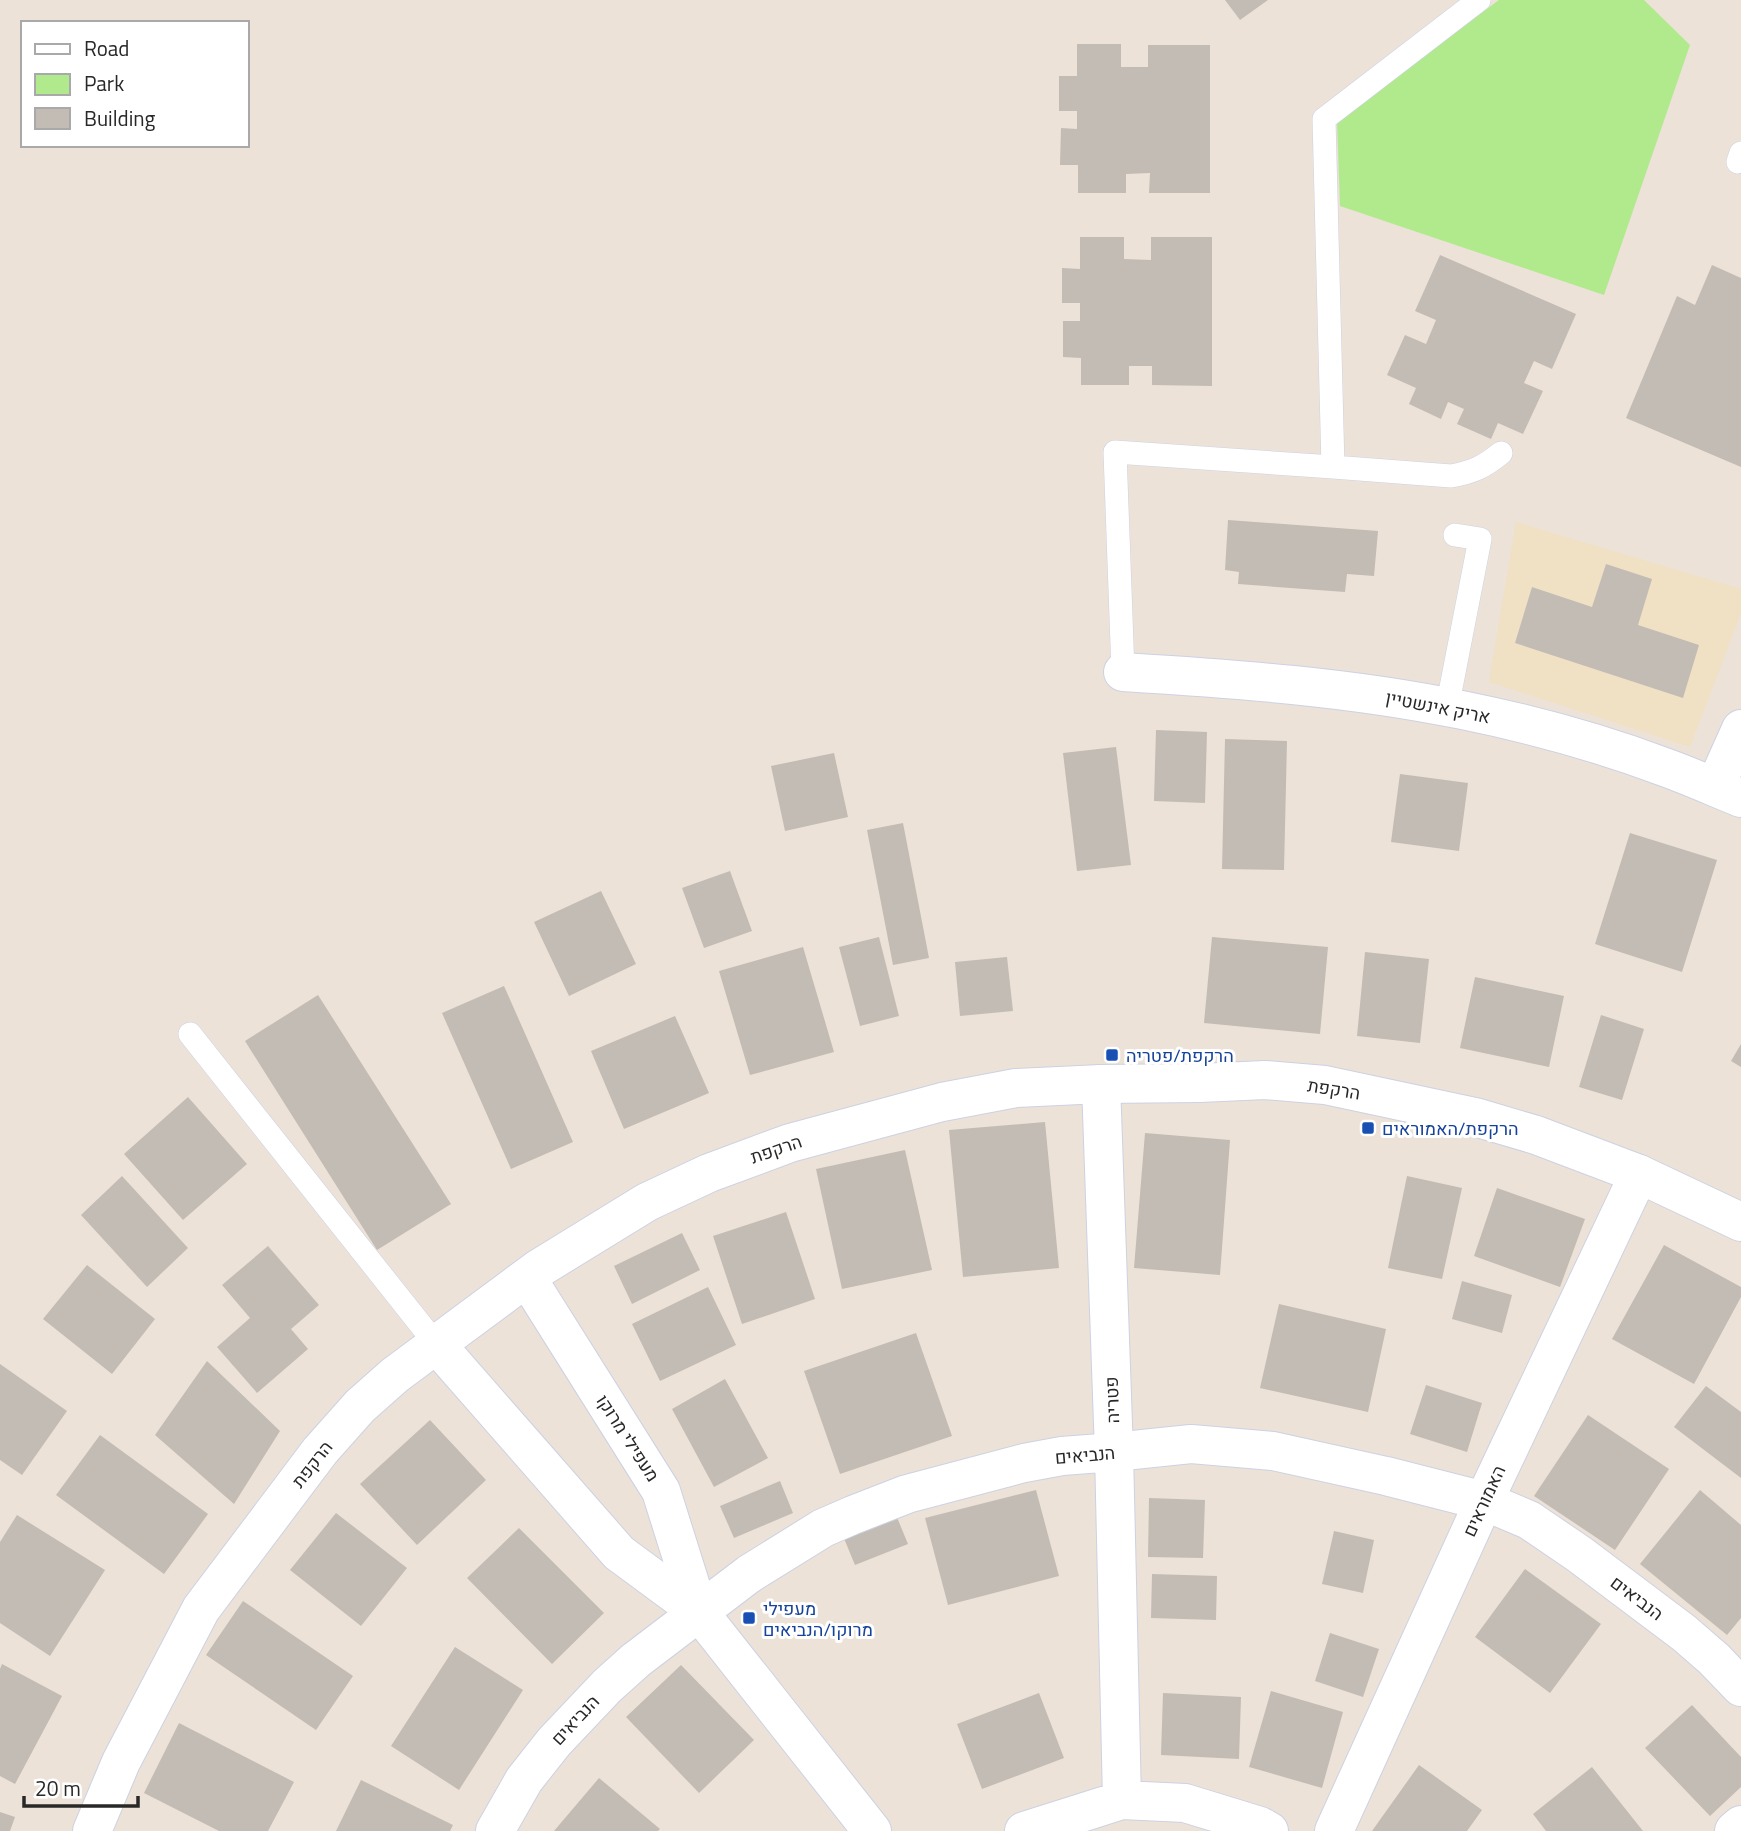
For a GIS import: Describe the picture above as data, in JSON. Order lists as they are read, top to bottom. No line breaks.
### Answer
{"streets":{"street":["אריק אינשטיין","הרקפת","פטריה","מעפילי מרוקו","הנביאים","האמוראים"]},"crossings":[["הרקפת","פטריה"],["הרקפת","מעפילי מרוקו"],["הרקפת","האמוראים"],["פטריה","הנביאים"],["מעפילי מרוקו","הנביאים"],["הנביאים","האמוראים"]],"places":{"transit":["הרקפת/פטריה","הרקפת/האמוראים","מעפילי מרוקו/הנביאים"]},"legend":["Road","Park","Building"],"scale_bar":"20 m"}
